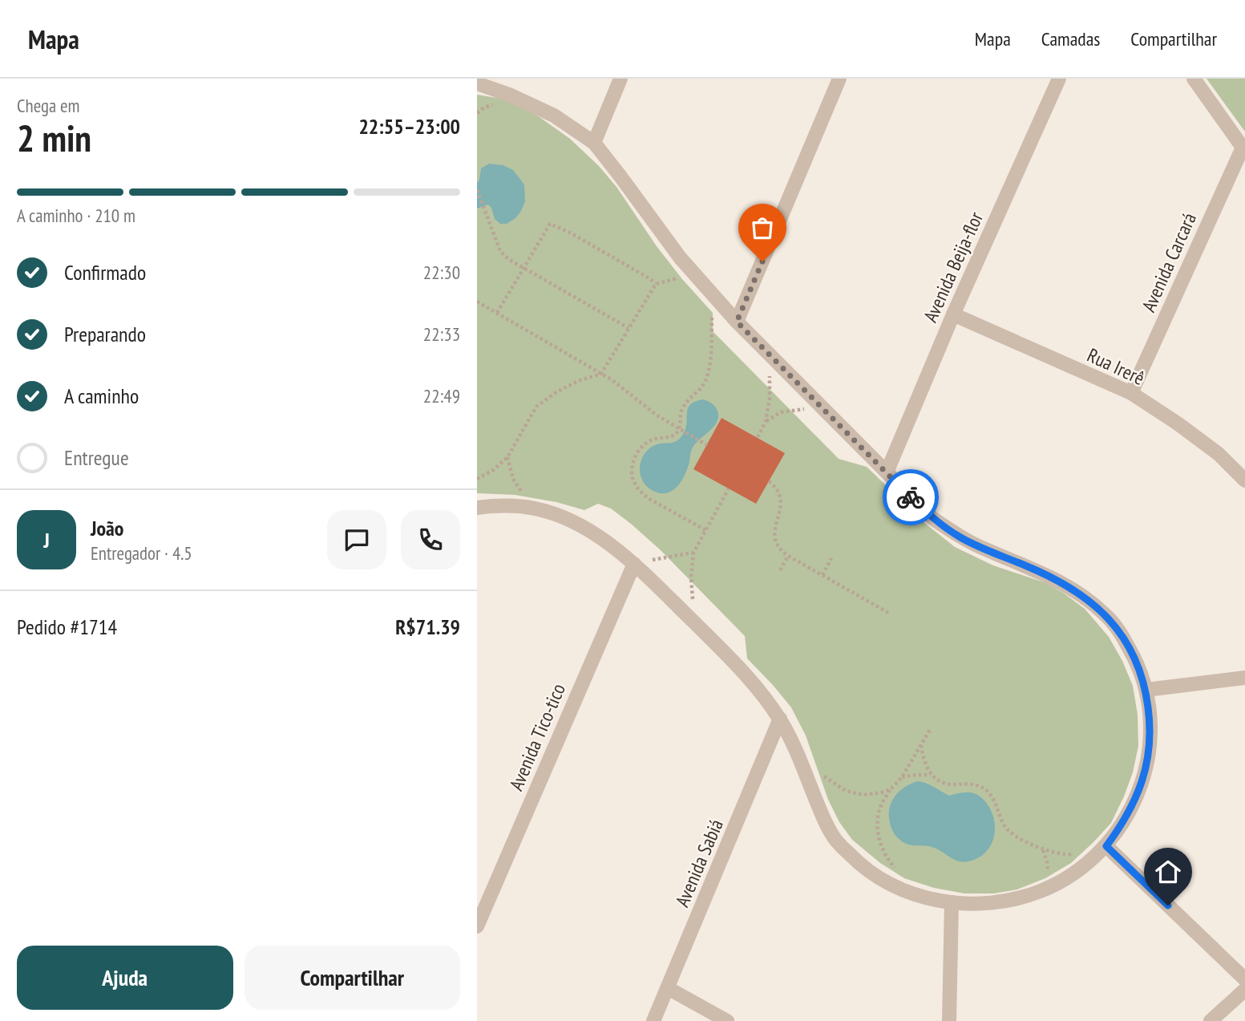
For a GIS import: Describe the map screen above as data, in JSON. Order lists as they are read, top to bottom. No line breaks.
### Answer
{"streets":{"street":["Avenida Carcará","Avenida Beija-flor","Rua Irerê","Avenida Tico-tico","Avenida Sabiá"]},"crossings":[["Avenida Carcará","Rua Irerê"],["Avenida Beija-flor","Rua Irerê"]],"page":{"header":"Mapa","nav":["Mapa","Camadas","Compartilhar"],"heading":["2 min","Chega em","22:55–23:00"],"panel":["João","Entregador · 4.5","Pedido #1714","R$71.39"],"bar":"A caminho · 210 m","list":[["Confirmado","22:30"],["Preparando","22:33"],["A caminho","22:49"],"Entregue"],"round":"J","buttons":["Ajuda","Compartilhar"]}}
